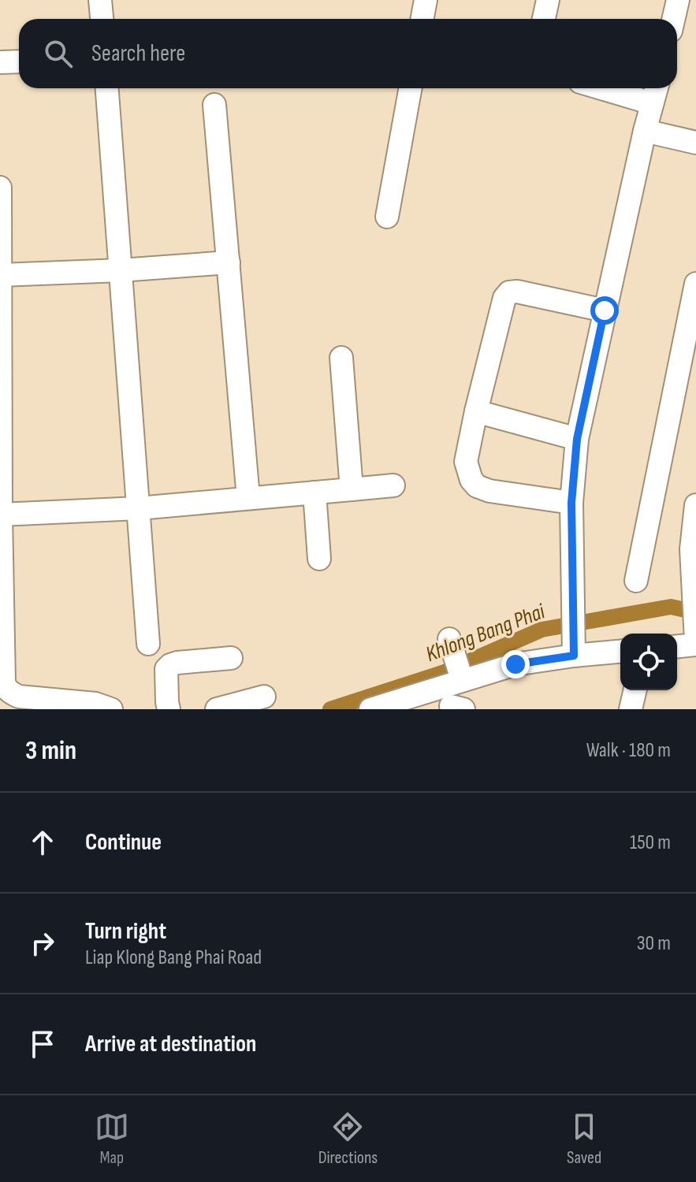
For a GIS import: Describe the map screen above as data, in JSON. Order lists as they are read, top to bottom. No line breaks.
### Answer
{"water":["Khlong Bang Phai"],"page":{"search":"Search here","heading":["3 min","Walk · 180 m"],"list":[["Continue","150 m"],["Turn right","Liap Klong Bang Phai Road","30 m"],"Arrive at destination"],"nav":["Map","Directions","Saved"]}}
